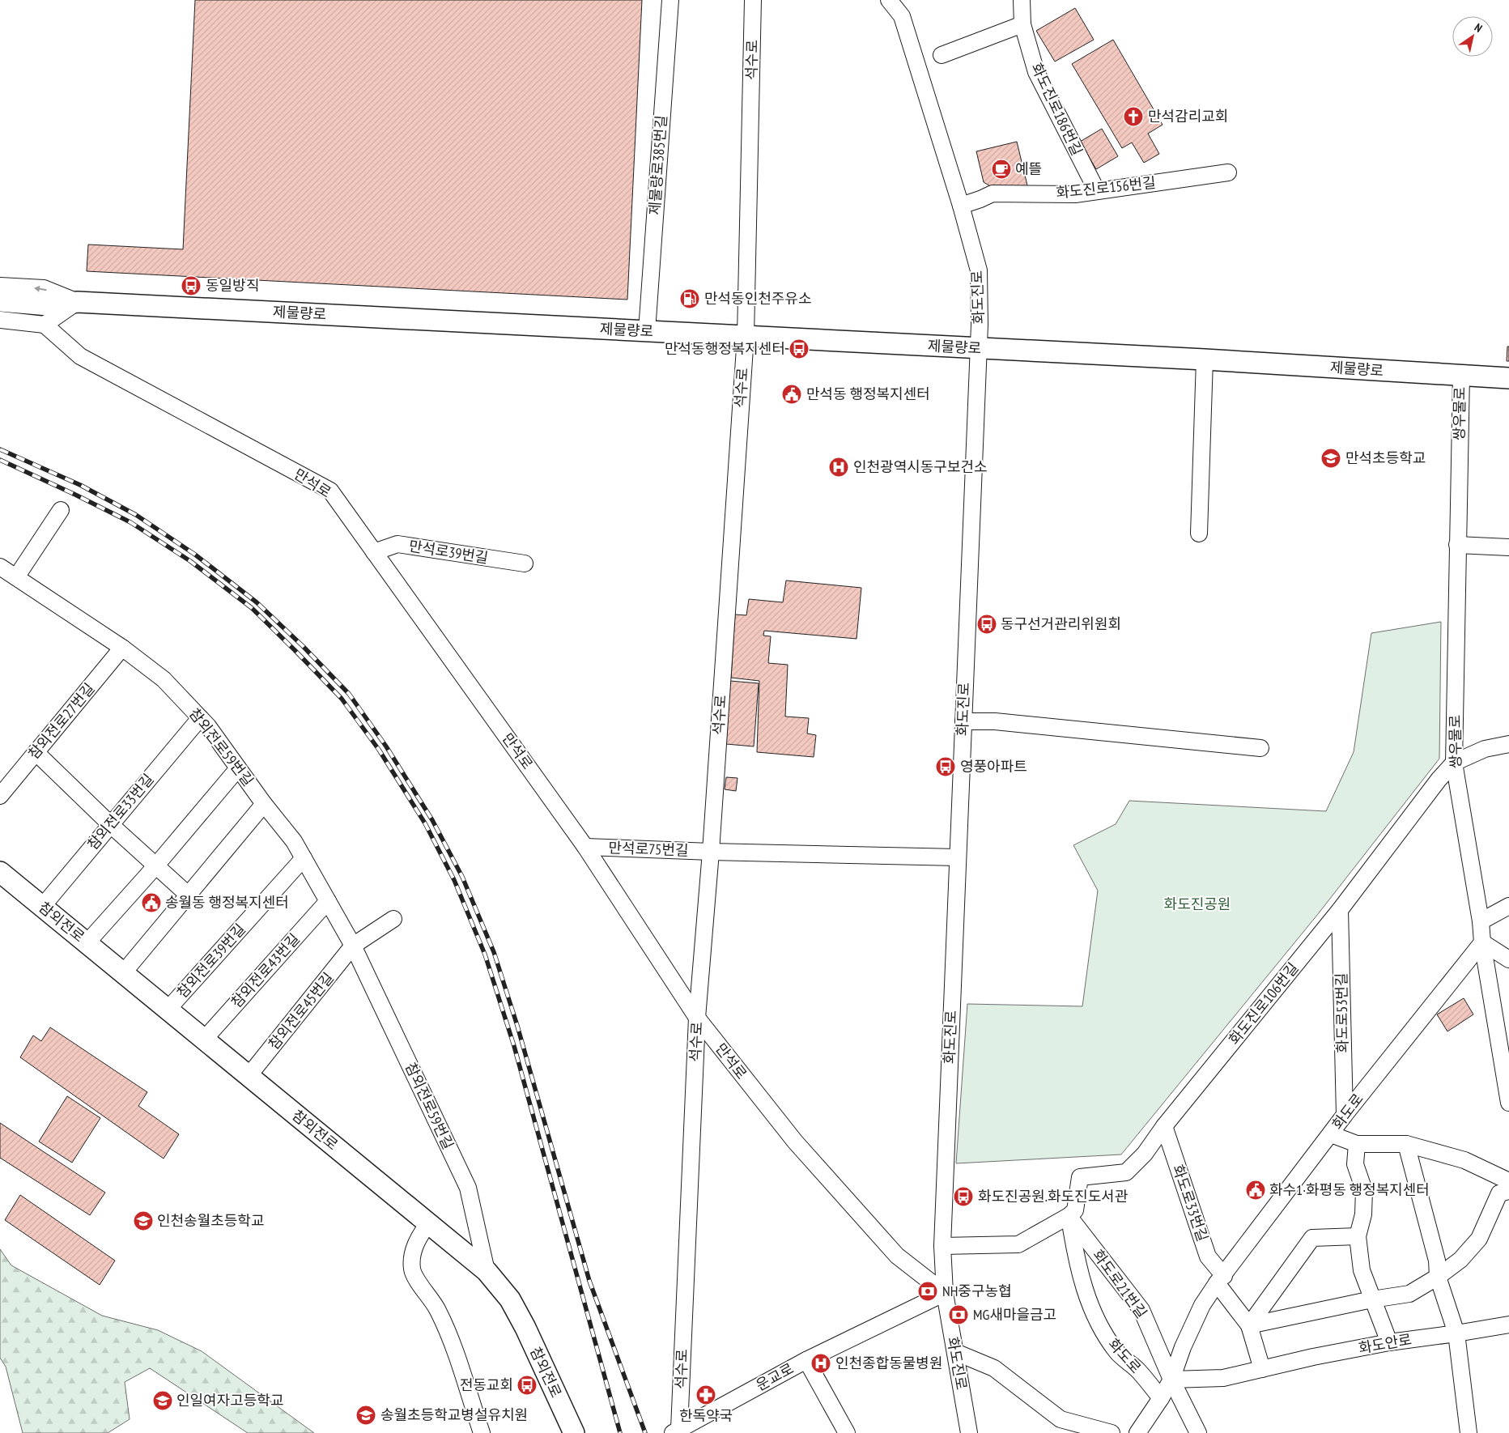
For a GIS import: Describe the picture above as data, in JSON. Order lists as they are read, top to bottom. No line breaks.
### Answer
{"streets":{"main road":["제물량로","참외전로"],"street":["석수로","화도진로186번길","제물량로385번길","화도진로156번길","화도진로","쌍우물로","만석로","만석로39번길","참외전로27번길","참외전로59번길","참외전로33번길","만석로75번길","참외전로39번길","참외전로43번길","화도진로106번길","참외전로45번길","화도로53번길","화도로","화도로33번길","화도로21번길","화도안로","운교로"]},"crossings":[["석수로","제물량로"],["석수로","만석로"],["석수로","만석로75번길"],["석수로","운교로"],["화도진로186번길","화도진로156번길"],["제물량로385번길","제물량로"],["화도진로156번길","화도진로"],["화도진로","제물량로"],["화도진로","만석로"],["화도진로","만석로75번길"],["화도진로","운교로"],["제물량로","쌍우물로"],["쌍우물로","화도진로106번길"],["쌍우물로","화도로"],["만석로","만석로39번길"],["만석로","만석로75번길"],["만석로","운교로"],["참외전로27번길","참외전로59번길"],["참외전로59번길","참외전로33번길"],["참외전로59번길","참외전로"],["참외전로59번길","참외전로39번길"],["참외전로59번길","참외전로43번길"],["참외전로59번길","참외전로45번길"],["참외전로33번길","참외전로"],["참외전로","참외전로39번길"],["참외전로","참외전로43번길"],["참외전로","참외전로45번길"],["화도진로106번길","화도로53번길"],["화도진로106번길","화도로"],["화도진로106번길","화도로33번길"],["화도진로106번길","화도로21번길"],["화도로53번길","화도로"],["화도로","화도로33번길"],["화도로","화도로21번길"],["화도로","화도안로"],["화도로21번길","화도안로"]],"parks":["화도진공원"],"places":{"church":["만석감리교회"],"cafe":["예뜰"],"bus stop":["동일방직","만석동행정복지센터","동구선거관리위원회","영풍아파트","화도진공원.화도진도서관","전동교회"],"fuel station":["만석동인천주유소"],"public building":["만석동 행정복지센터","송월동 행정복지센터","화수1·화평동 행정복지센터"],"school or university":["만석초등학교","인천송월초등학교","인일여자고등학교","송월초등학교병설유치원"],"hospital":["인천광역시동구보건소","인천종합동물병원"],"bank":["NH중구농협","MG새마을금고"],"pharmacy":["한독약국"]},"north":"top right"}
